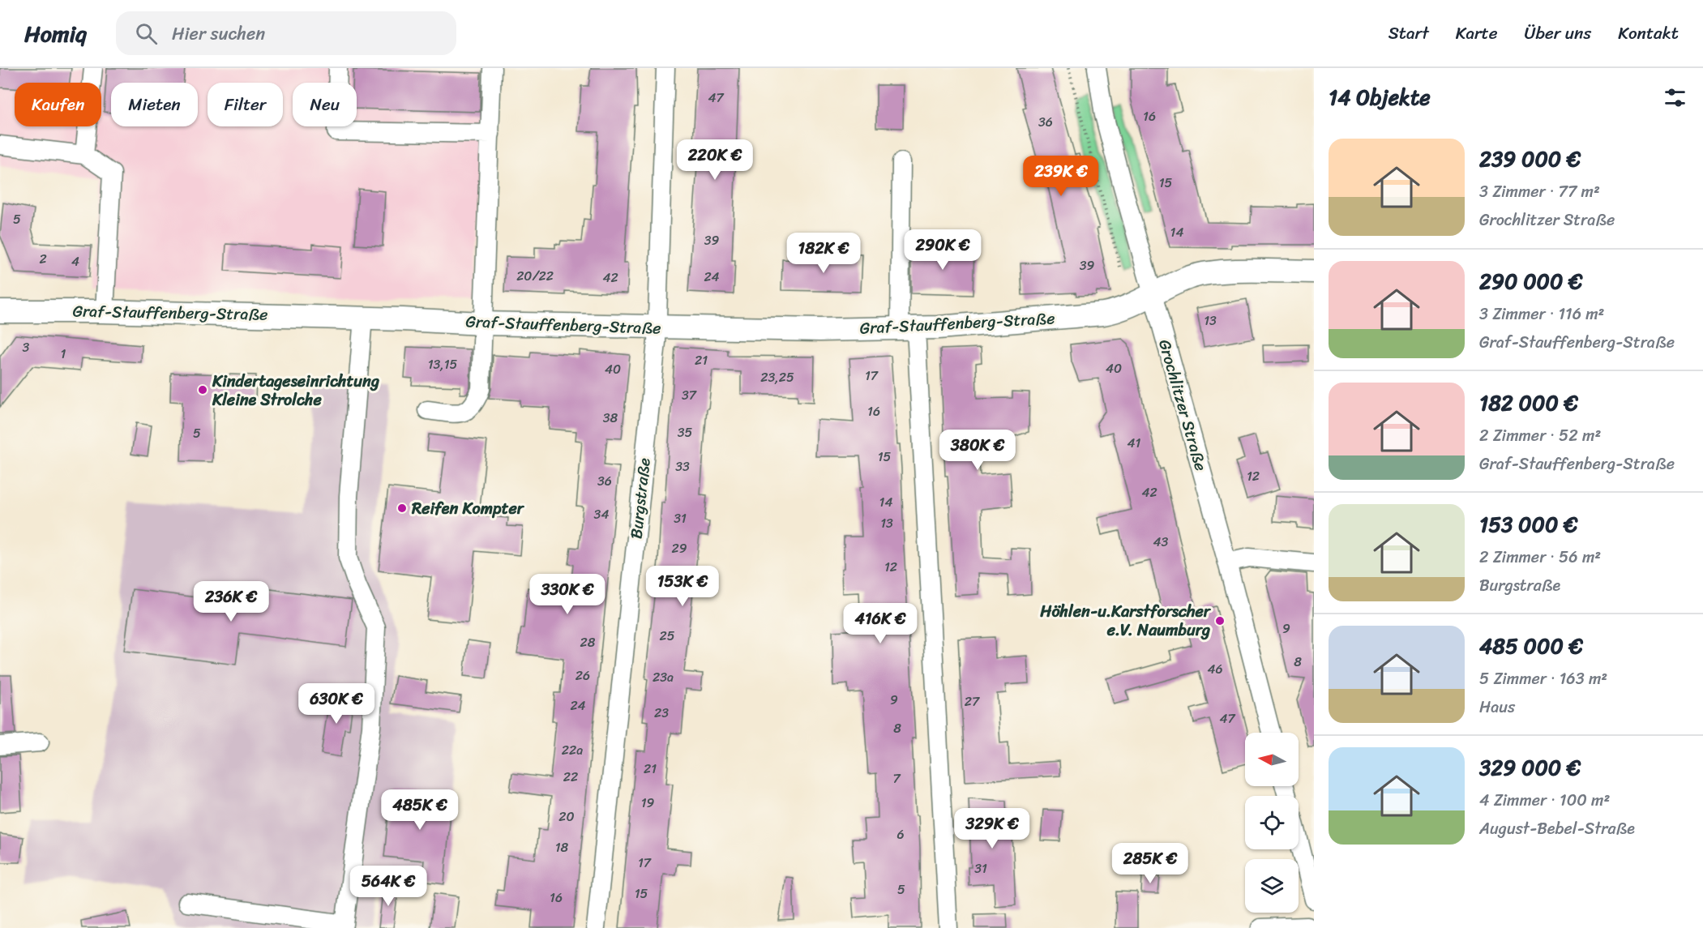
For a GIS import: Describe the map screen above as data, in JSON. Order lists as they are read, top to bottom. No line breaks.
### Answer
{"streets":{"main road":["Graf-Stauffenberg-Straße"],"street":["Grochlitzer Straße","Burgstraße"]},"crossings":[["Graf-Stauffenberg-Straße","Grochlitzer Straße"],["Graf-Stauffenberg-Straße","Burgstraße"]],"places":["Kindertageseinrichtung Kleine Strolche","Reifen Kompter","Höhlen-u.Karstforscher e.V. Naumburg"],"house_numbers":["47","16","36","15","5","14","39","2","4","39","20/22","24","42","13","3","1","21","13,15","40","40","17","23,25","37","16","38","35","5","41","15","33","12","36","42","14","34","31","13","43","29","12","9","25","28","8","46","26","23a","9","27","24","23","47","8","22a","21","22","7","19","20","6","18","17","31","5","15","16"],"north":"left","page":{"header":"Homiq","search":"Hier suchen","nav":["Start","Karte","Über uns","Kontakt"],"heading":"14 Objekte","chip":["Kaufen","Mieten","Filter","Neu"],"list":[{"name":"239 000 €","note":"3 Zimmer · 77 m² · Grochlitzer Straße"},{"name":"290 000 €","note":"3 Zimmer · 116 m² · Graf-Stauffenberg-Straße"},{"name":"182 000 €","note":"2 Zimmer · 52 m² · Graf-Stauffenberg-Straße"},{"name":"153 000 €","note":"2 Zimmer · 56 m² · Burgstraße"},{"name":"485 000 €","note":"5 Zimmer · 163 m² · Haus"},{"name":"329 000 €","note":"4 Zimmer · 100 m² · August-Bebel-Straße"}],"price":["220K €","239K €","290K €","182K €","380K €","153K €","330K €","236K €","416K €","630K €","485K €","329K €","285K €","564K €"]}}
